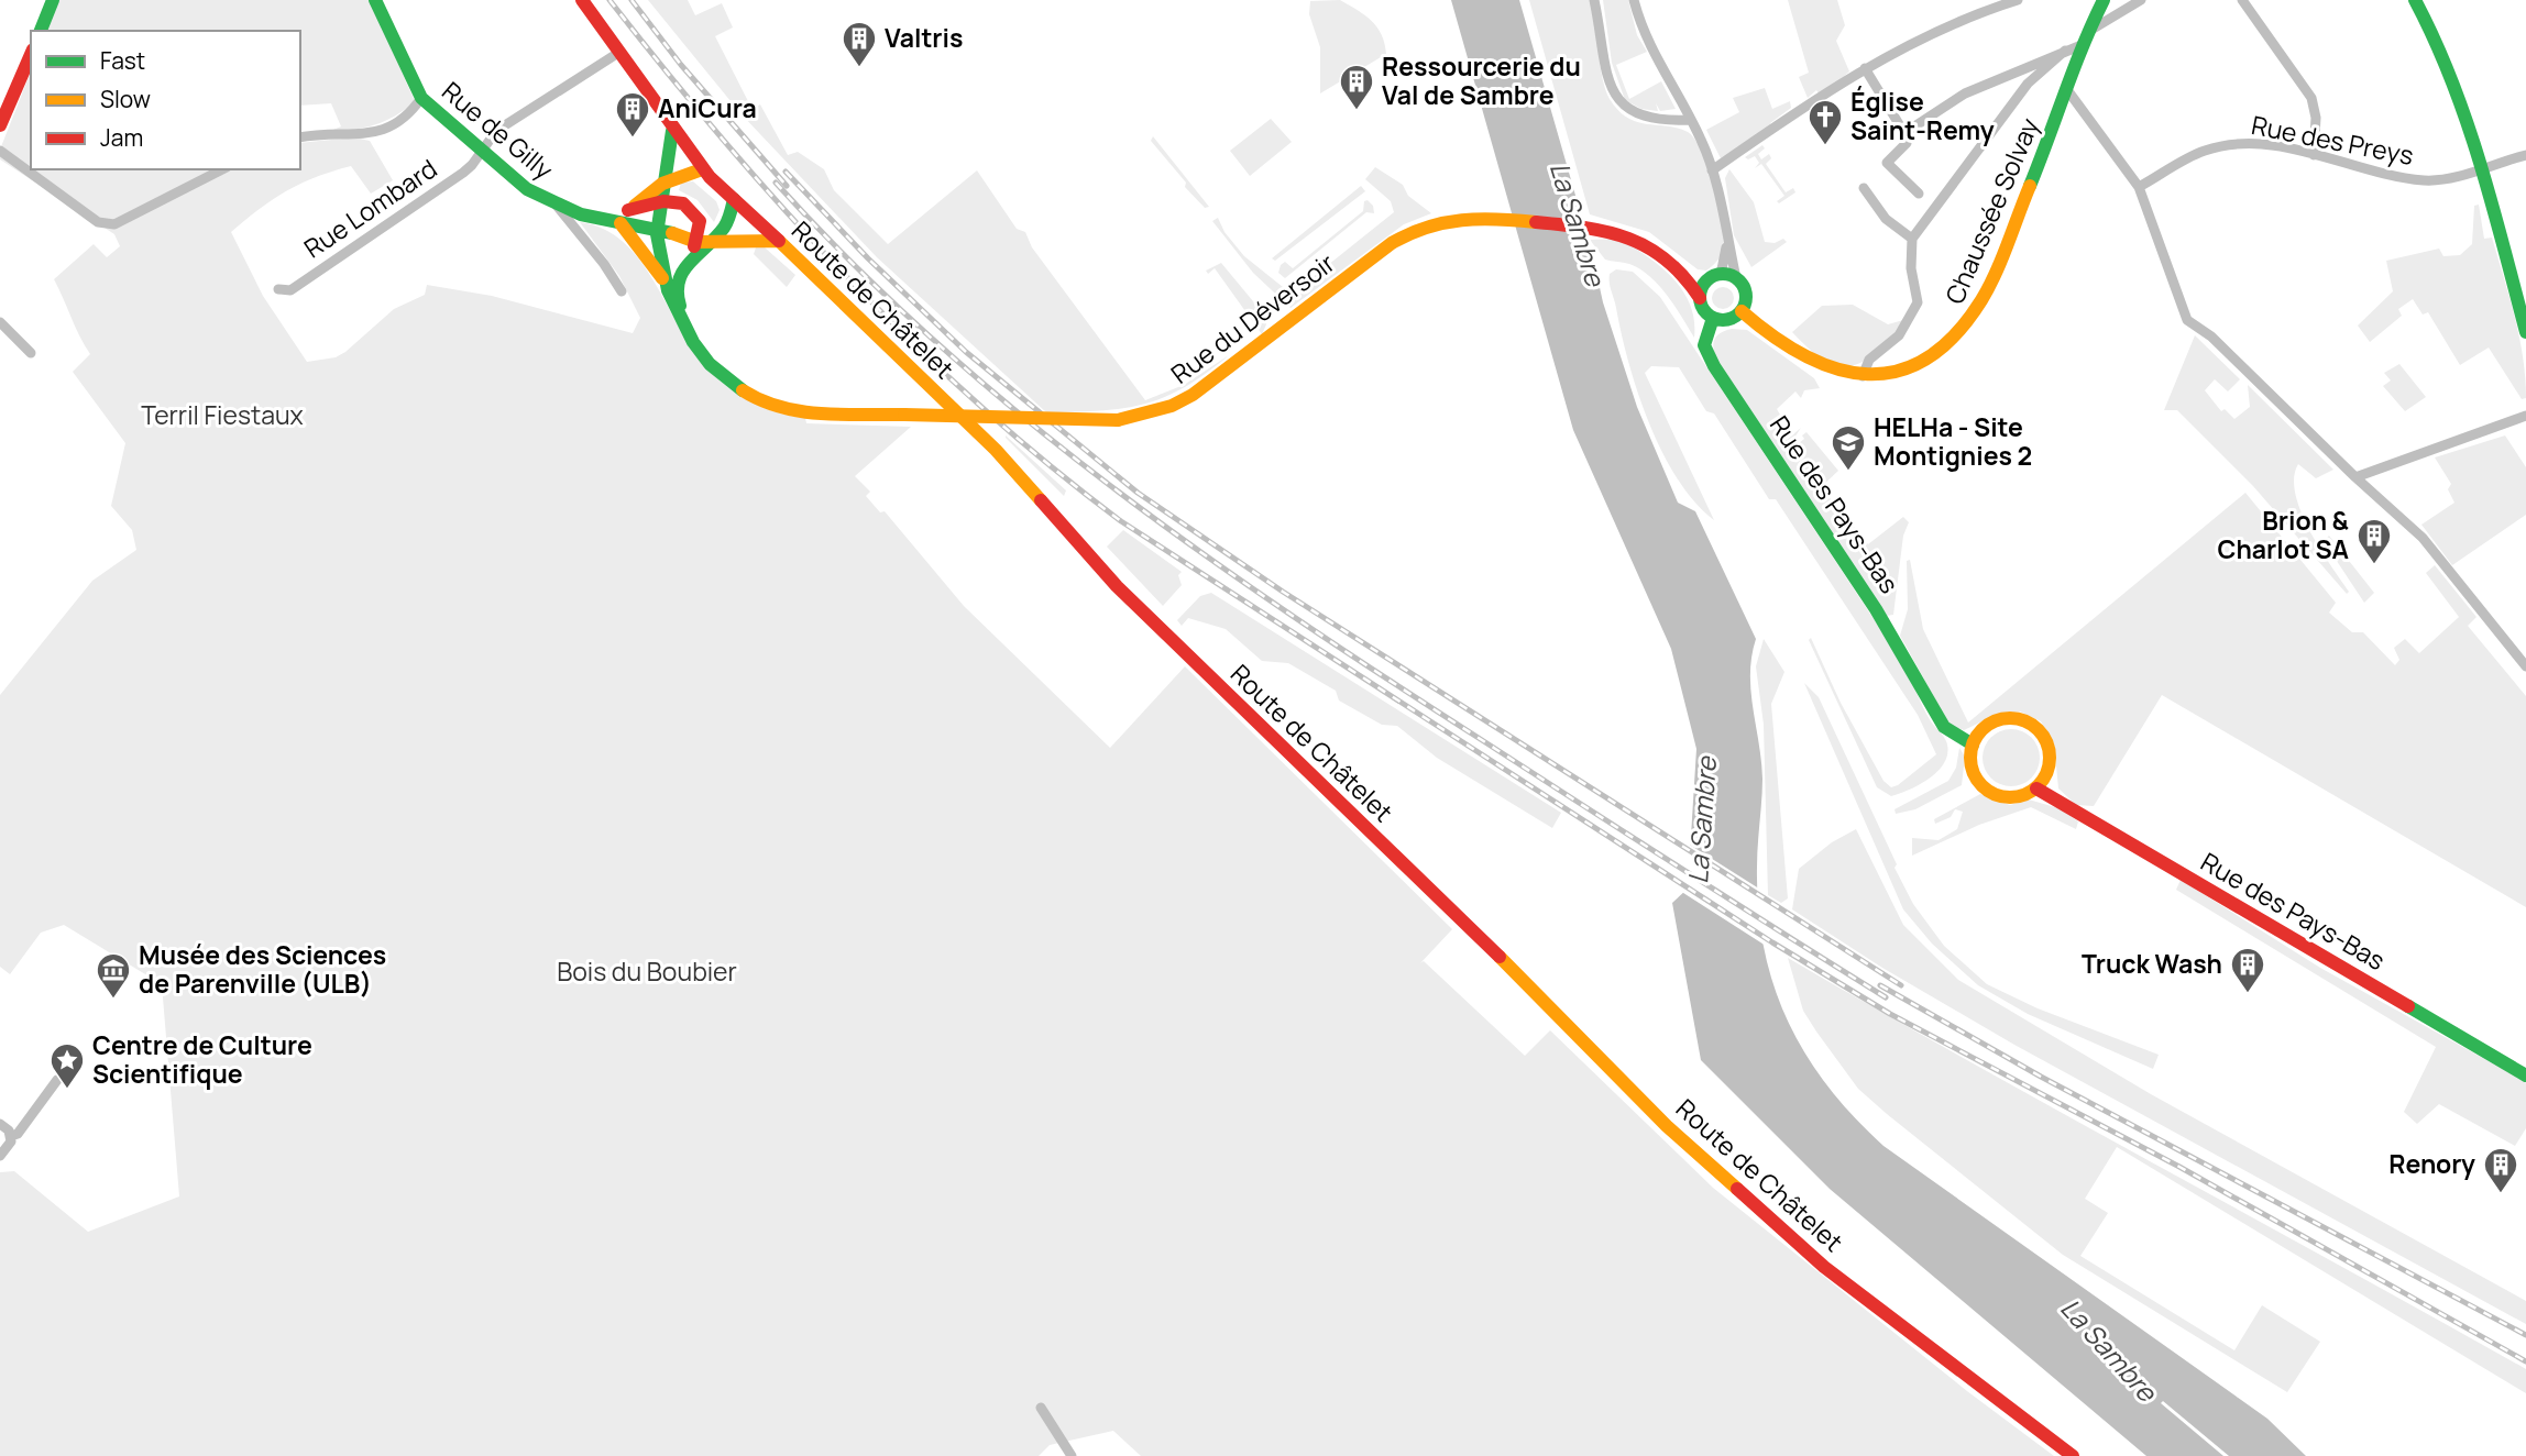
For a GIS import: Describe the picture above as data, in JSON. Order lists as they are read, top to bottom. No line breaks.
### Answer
{"streets":{"main road":["Rue de Gilly","Chaussée Solvay","Route de Châtelet","Rue du Déversoir","Rue des Pays-Bas"],"street":["Rue des Preys","Rue Lombard"]},"crossings":[["Rue de Gilly","Rue Lombard"],["Rue de Gilly","Rue du Déversoir"],["Rue Lombard","Route de Châtelet"],["Chaussée Solvay","Rue du Déversoir"],["Chaussée Solvay","Rue des Pays-Bas"],["Route de Châtelet","Rue du Déversoir"],["Rue du Déversoir","Rue des Pays-Bas"]],"water":["La Sambre"],"parks":["Terril Fiestaux","Bois du Boubier"],"places":{"building":["Valtris","Ressourcerie du Val de Sambre","AniCura","Brion & Charlot SA","Truck Wash","Renory"],"church":["Église Saint-Remy"],"school or university":["HELHa - Site Montignies 2"],"museum":["Musée des Sciences de Parenville (ULB)"],"place":["Centre de Culture Scientifique"]},"legend":["Fast","Slow","Jam"]}
